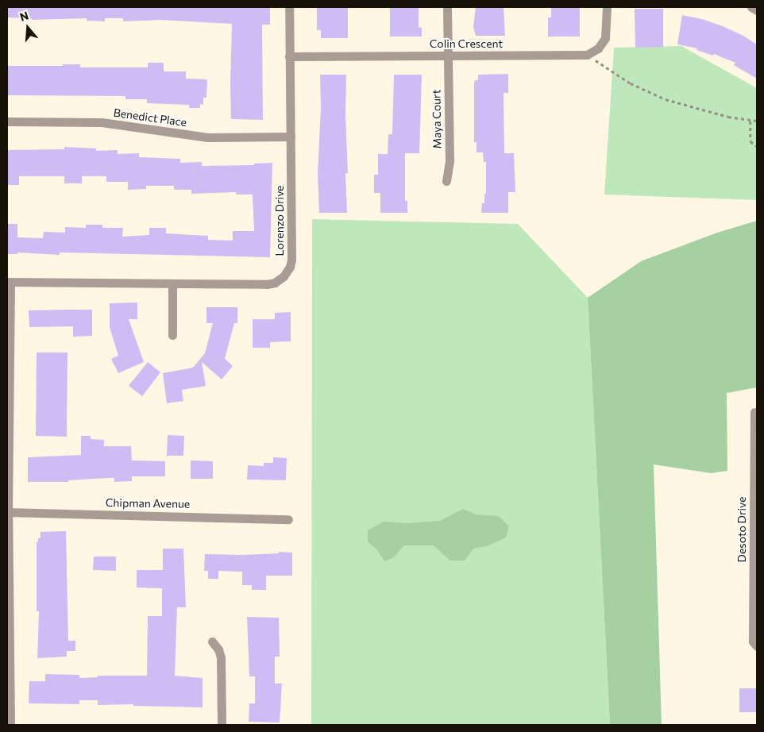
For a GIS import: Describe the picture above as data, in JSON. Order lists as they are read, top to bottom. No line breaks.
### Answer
{"streets":{"street":["Colin Crescent","Benedict Place","Maya Court","Lorenzo Drive","Chipman Avenue","Desoto Drive"]},"crossings":[["Colin Crescent","Maya Court"],["Colin Crescent","Lorenzo Drive"],["Benedict Place","Lorenzo Drive"]],"north":"top"}
